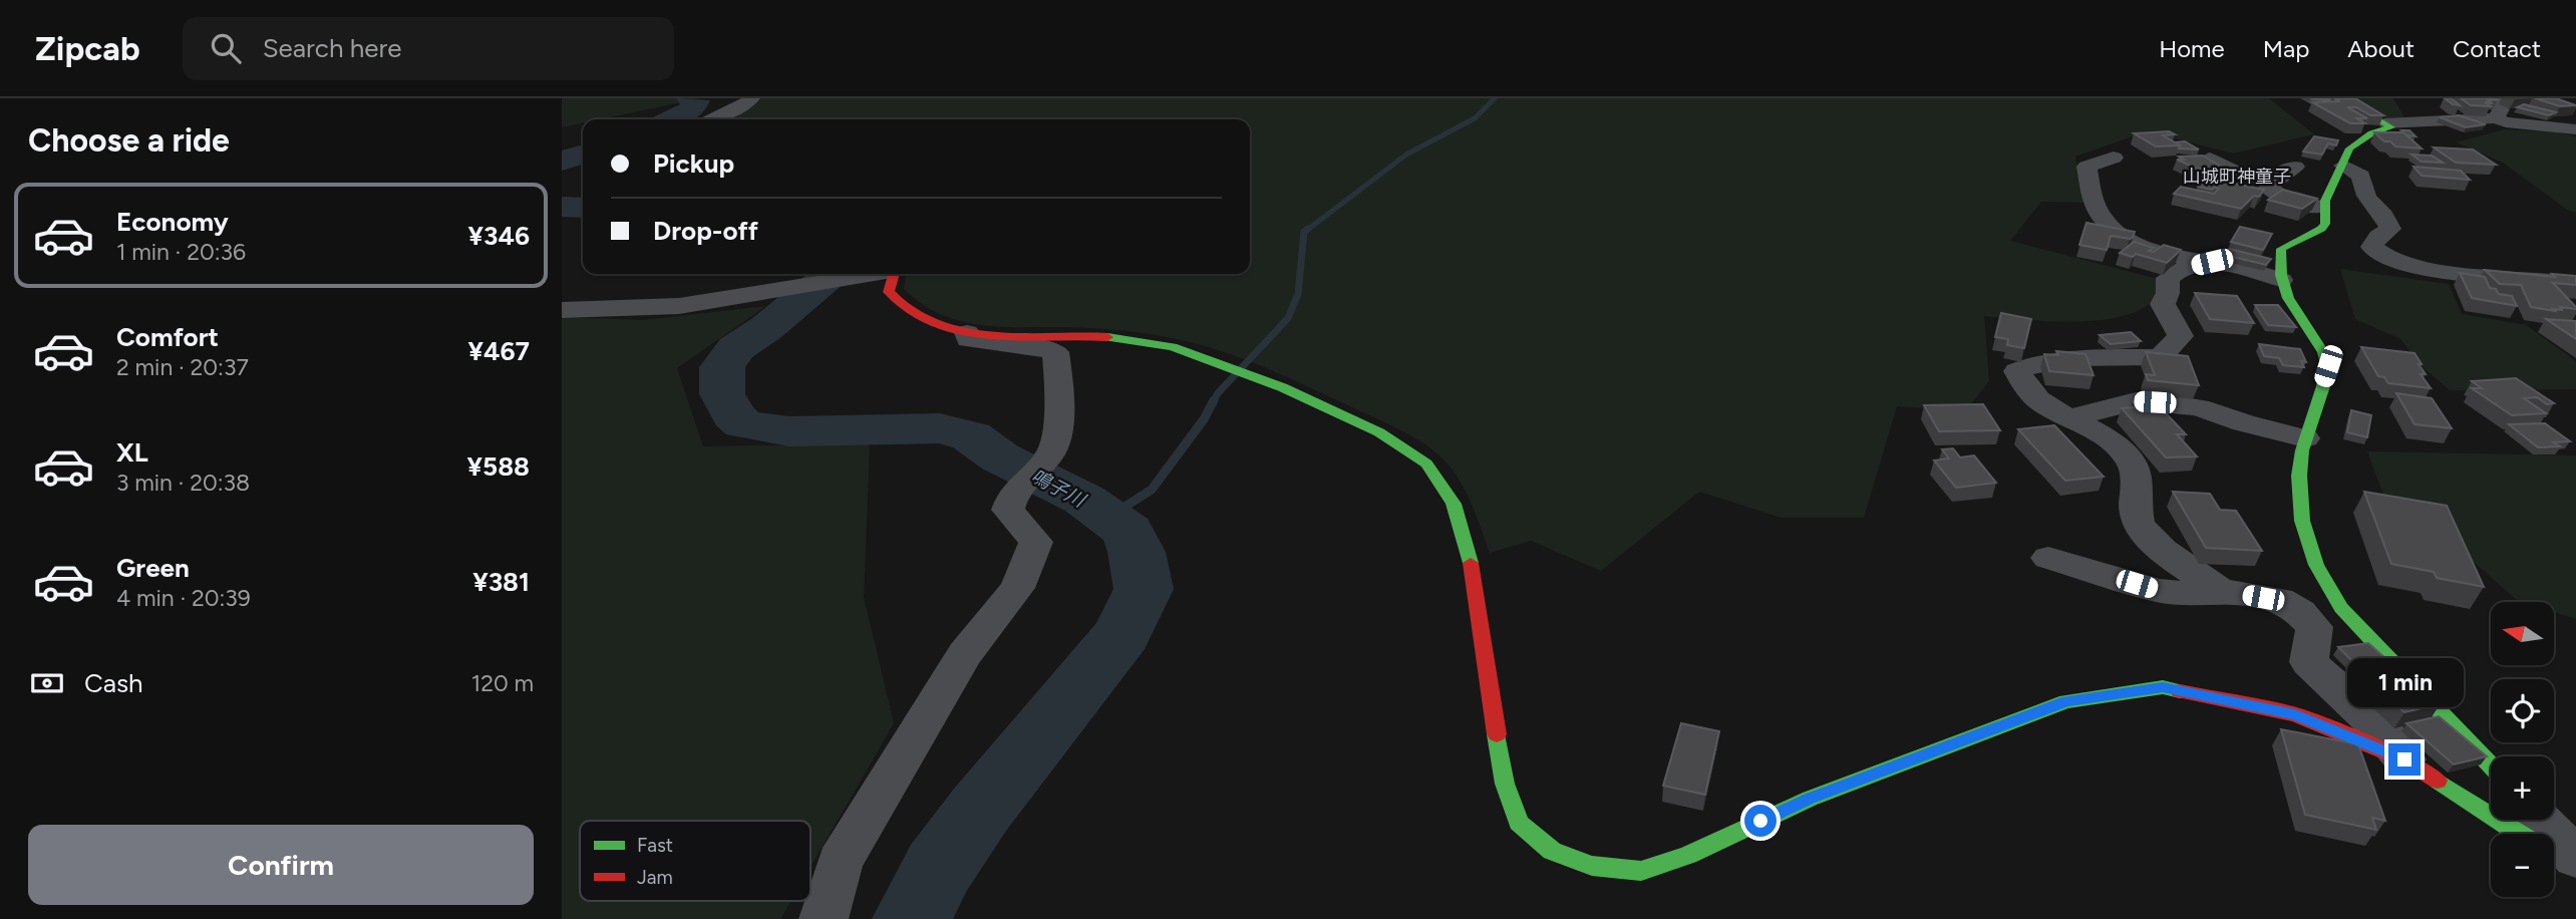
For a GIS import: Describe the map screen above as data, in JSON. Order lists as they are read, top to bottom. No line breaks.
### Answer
{"districts":["山城町神童子"],"water":["鳴子川"],"legend":["Fast","Jam"],"north":"left","page":{"header":"Zipcab","search":"Search here","nav":["Home","Map","About","Contact"],"heading":"Choose a ride","banner":["Pickup","Drop-off"],"list":[{"name":"Economy","note":"1 min · 20:36","value":"¥346"},{"name":"Comfort","note":"2 min · 20:37","value":"¥467"},{"name":"XL","note":"3 min · 20:38","value":"¥588"},{"name":"Green","note":"4 min · 20:39","value":"¥381"}],"map_buttons":["+","−"],"pay":["Cash","120 m"],"bubble":"1 min","buttons":"Confirm"}}
